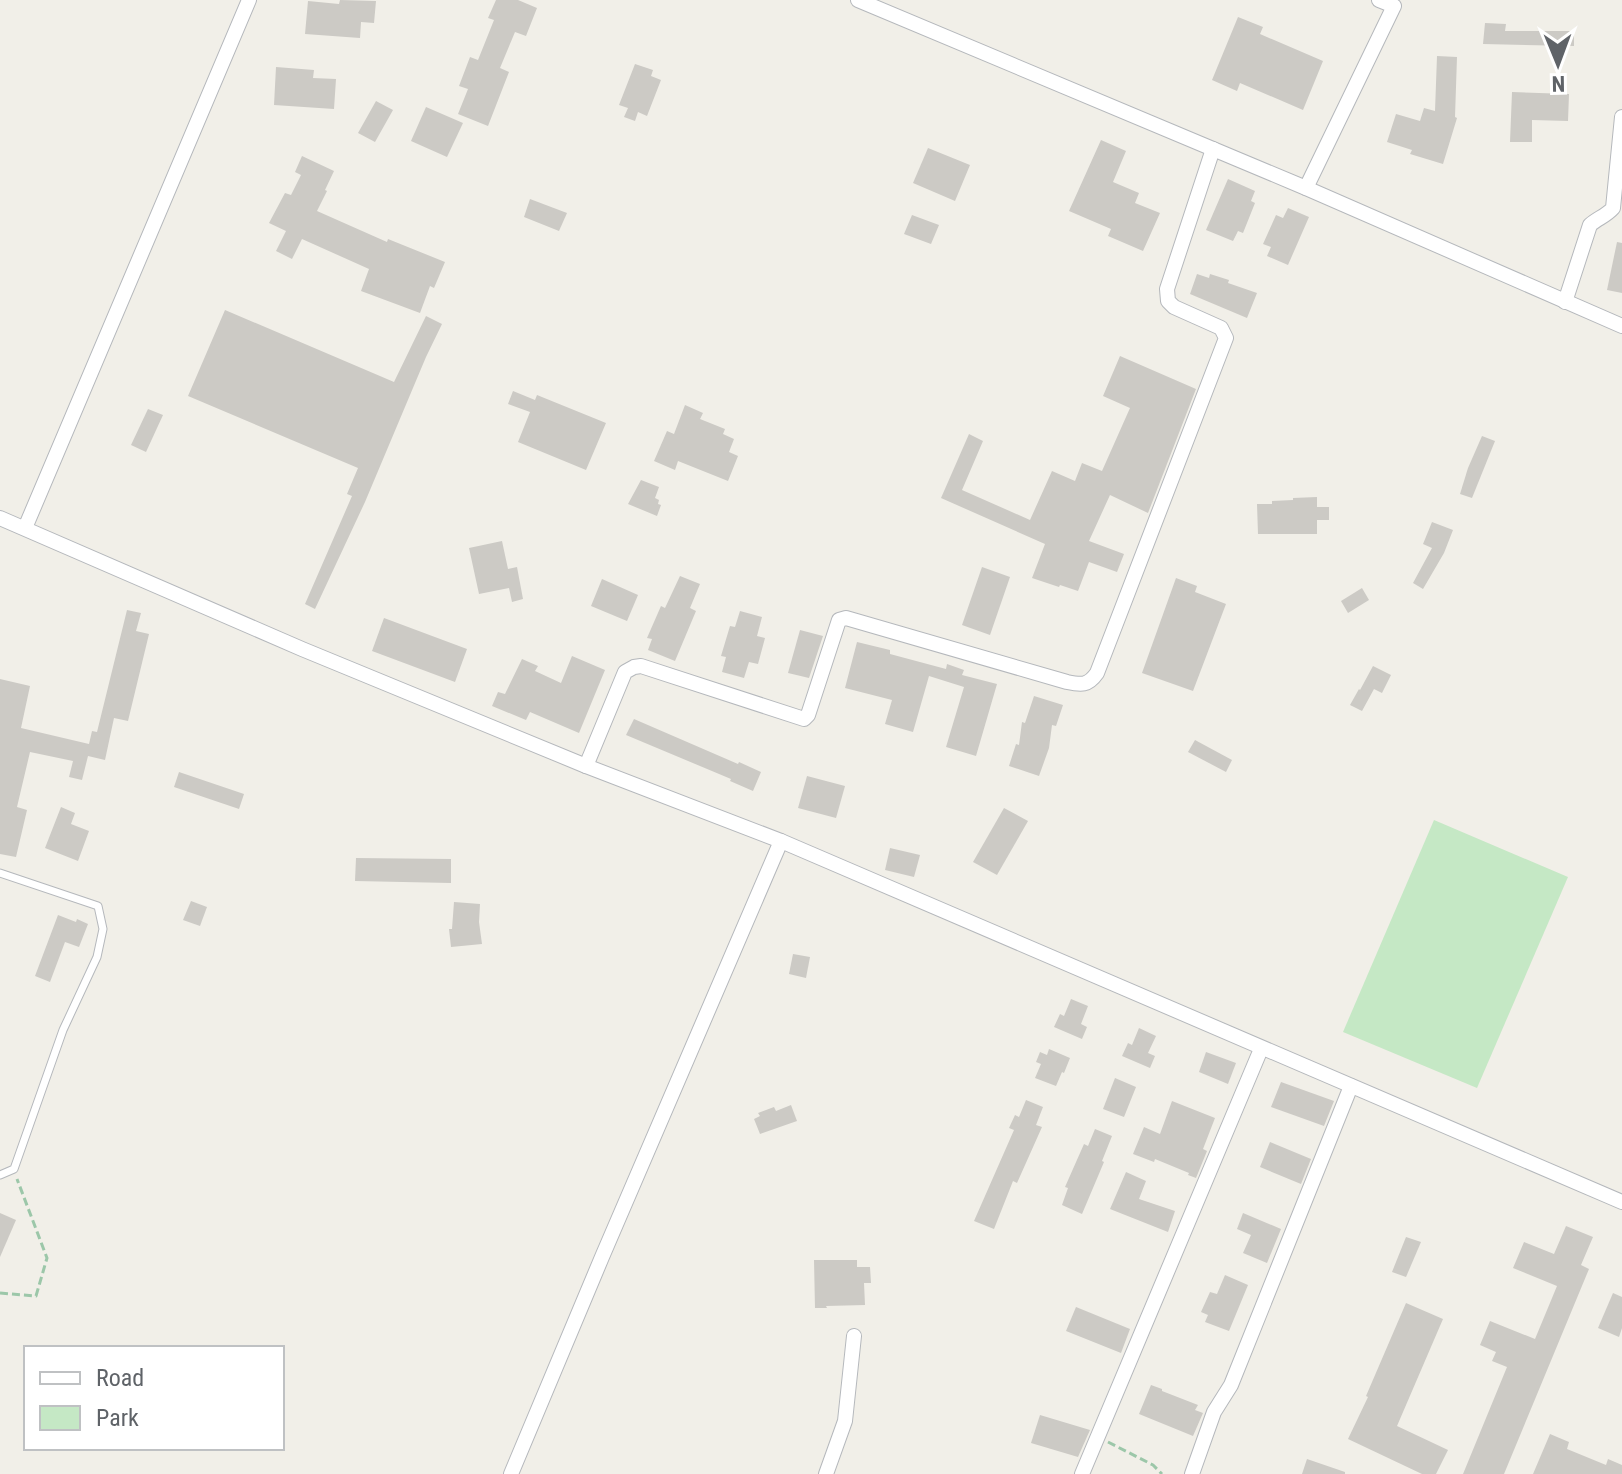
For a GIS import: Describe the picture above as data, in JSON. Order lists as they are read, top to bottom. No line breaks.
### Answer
{"legend":["Road","Park"],"north":"bottom"}
